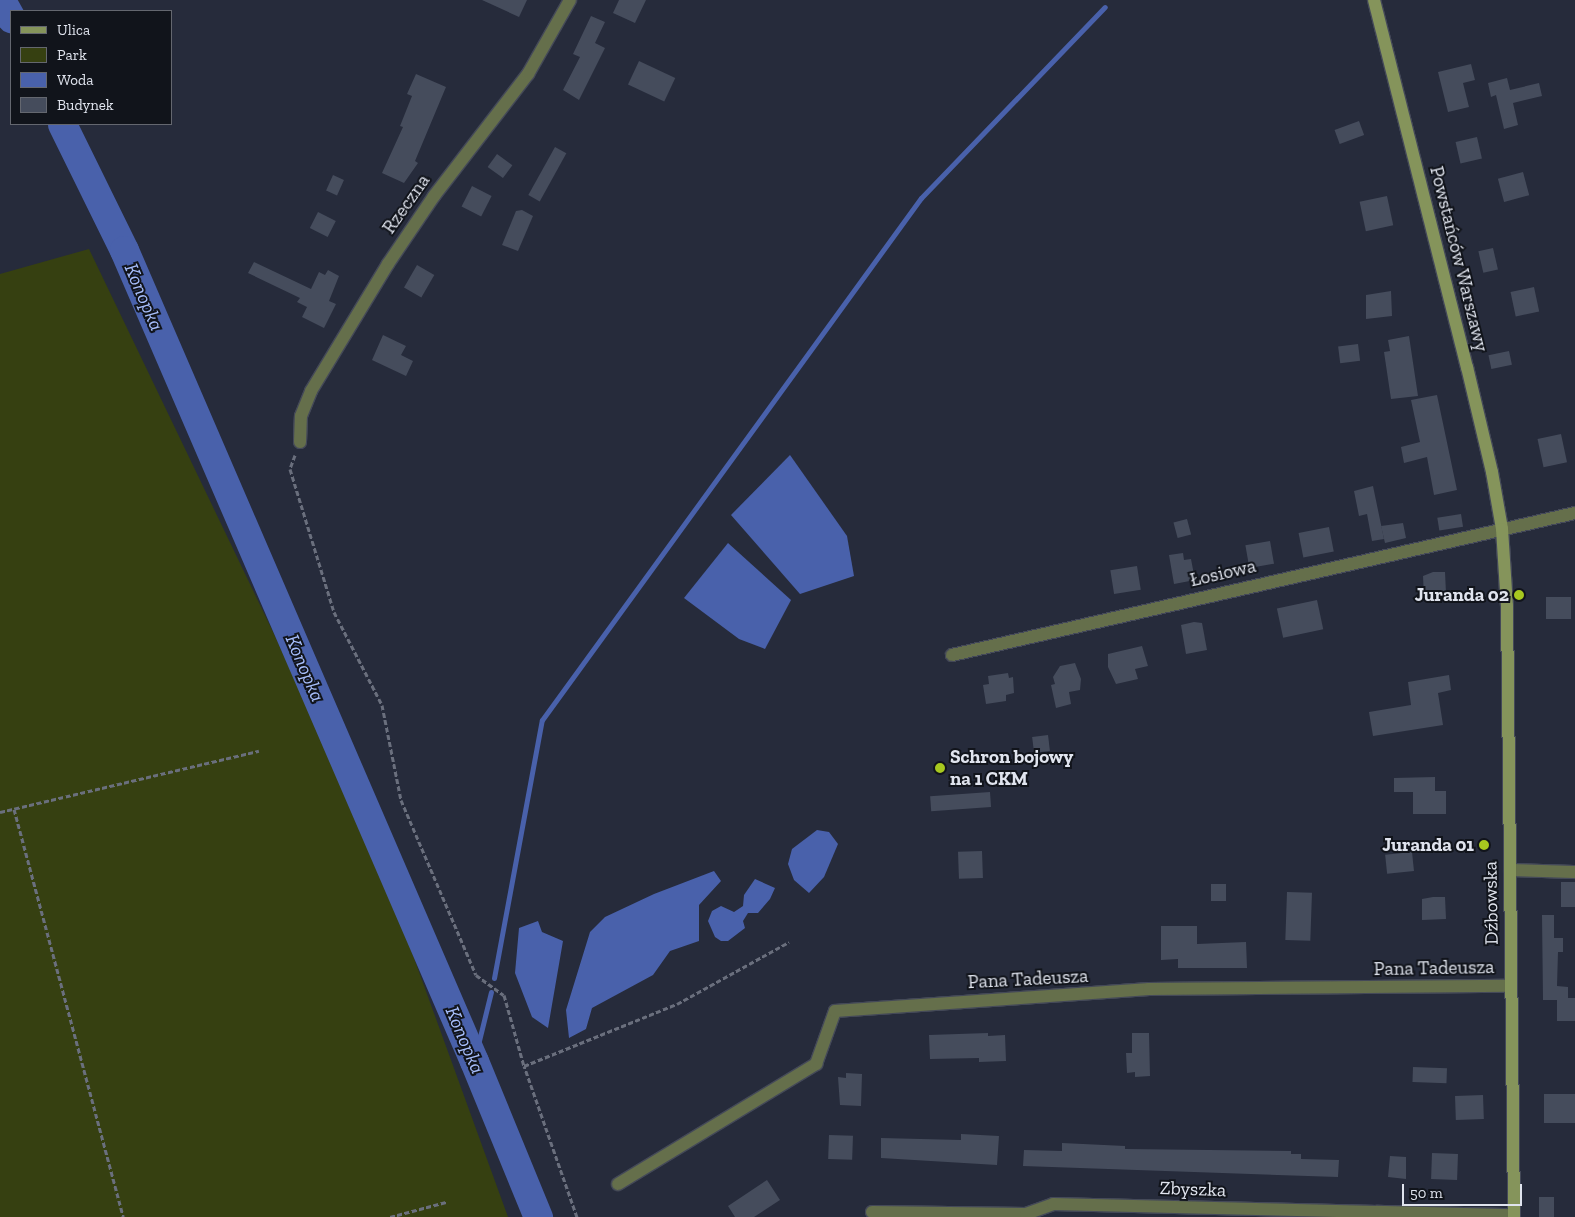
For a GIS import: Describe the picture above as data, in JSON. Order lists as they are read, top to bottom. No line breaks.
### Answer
{"streets":{"main road":["Powstańców Warszawy","Dźbowska"],"street":["Rzeczna","Łosiowa","Pana Tadeusza","Zbyszka"]},"crossings":[["Powstańców Warszawy","Łosiowa"],["Powstańców Warszawy","Dźbowska"],["Łosiowa","Dźbowska"],["Dźbowska","Pana Tadeusza"],["Dźbowska","Zbyszka"]],"water":["Konopka"],"places":["Juranda 02","Schron bojowy na 1 CKM","Juranda 01"],"legend":["Ulica","Park","Woda","Budynek"],"scale_bar":"50 m"}
